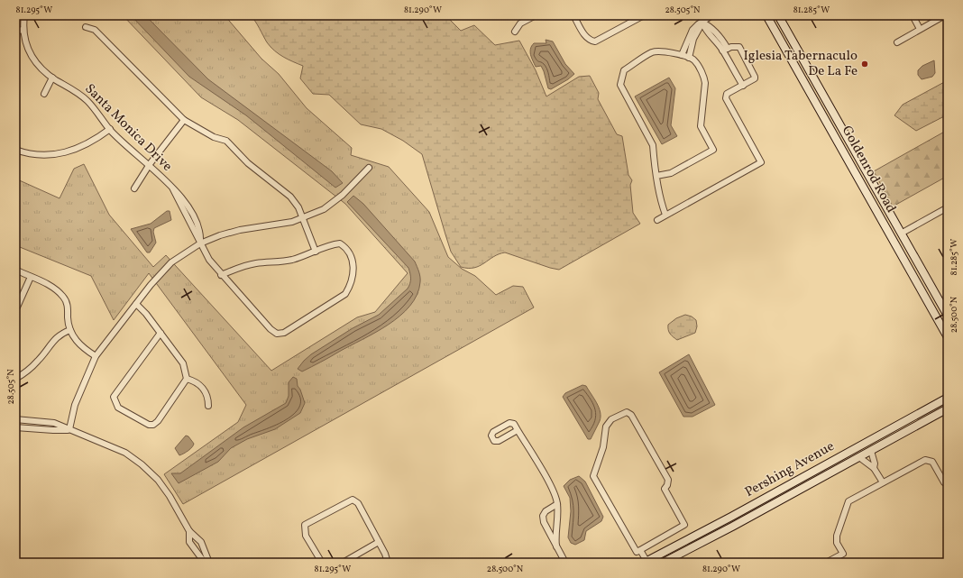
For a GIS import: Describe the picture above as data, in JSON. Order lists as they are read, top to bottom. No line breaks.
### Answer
{"streets":{"main road":["Goldenrod Road","Pershing Avenue"],"street":["Santa Monica Drive"]},"places":["Iglesia Tabernaculo De La Fe"],"coordinates":["81.295°W","81.290°W","28.505°N","81.285°W","28.500°N"]}
